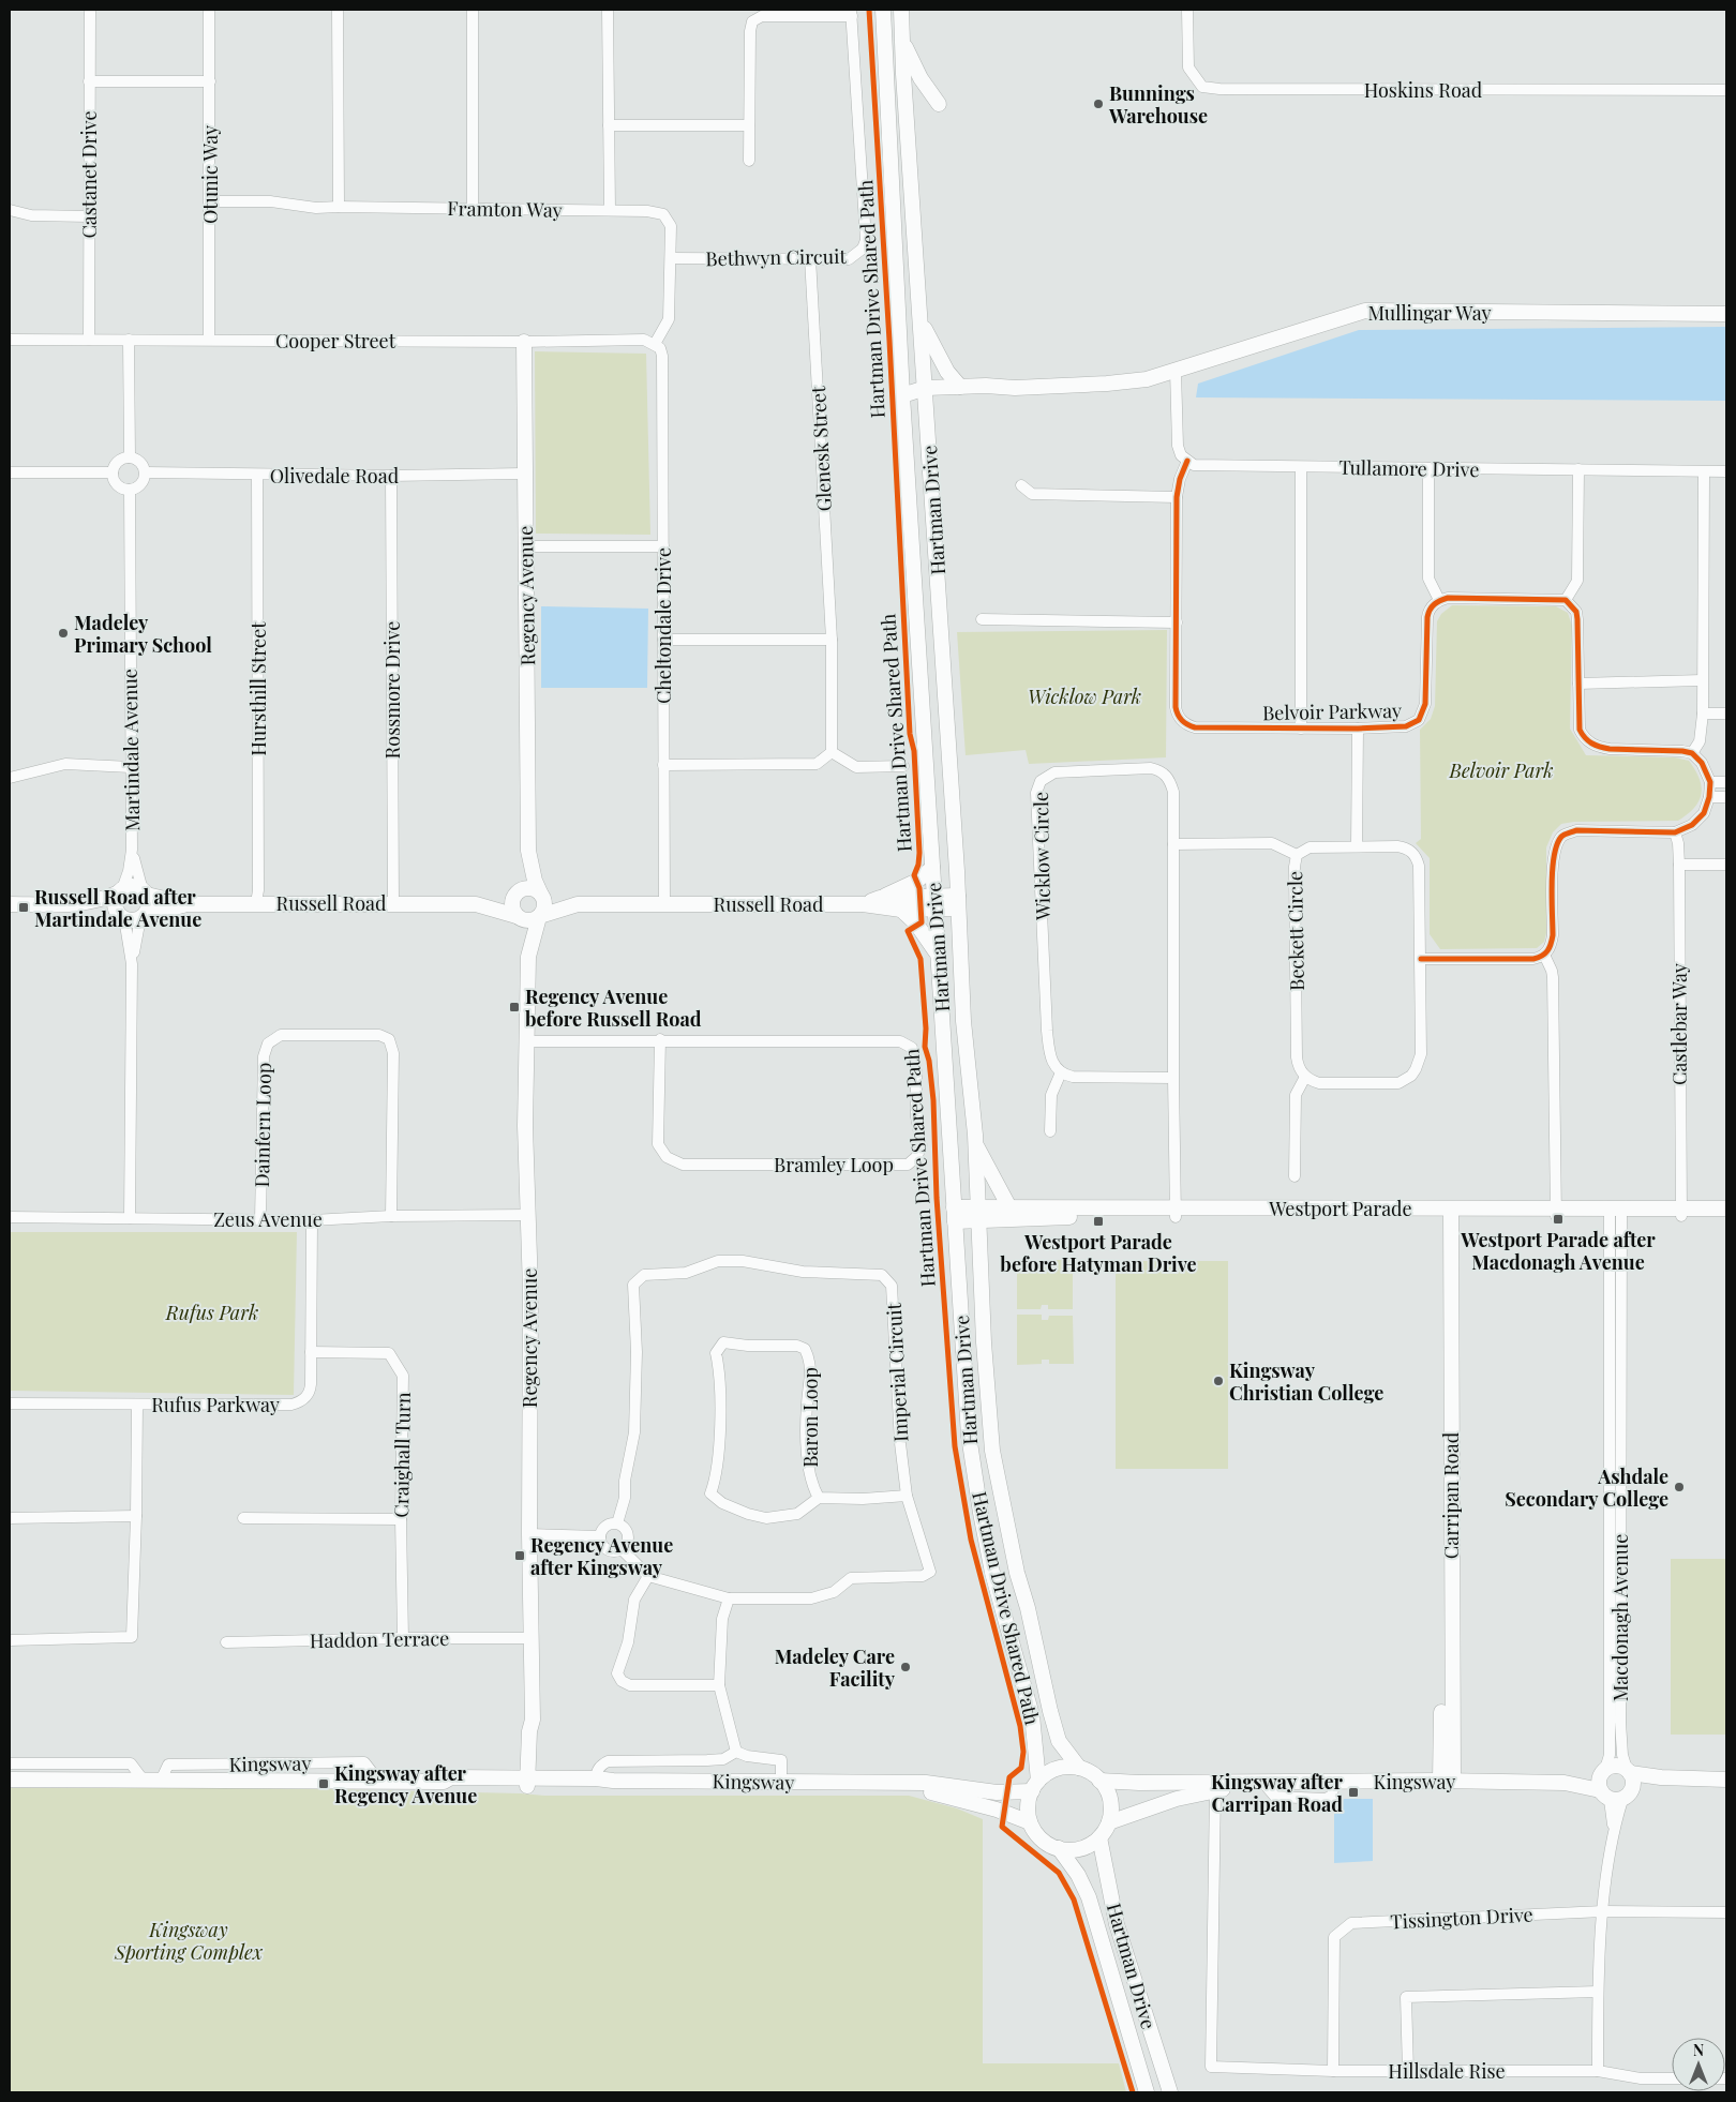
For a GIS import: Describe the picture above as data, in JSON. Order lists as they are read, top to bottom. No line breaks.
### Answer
{"streets":{"main road":["Mullingar Way","Hartman Drive","Regency Avenue","Russell Road","Westport Parade","Carripan Road","Kingsway"],"street":["Hoskins Road","Castanet Drive","Otunic Way","Framton Way","Bethwyn Circuit","Cooper Street","Glenesk Street","Tullamore Drive","Olivedale Road","Cheltondale Drive","Hursthill Street","Rossmore Drive","Belvoir Parkway","Martindale Avenue","Wicklow Circle","Beckett Circle","Castlebar Way","Dainfern Loop","Bramley Loop","Zeus Avenue","Imperial Circuit","Rufus Parkway","Baron Loop","Craighall Turn","Macdonagh Avenue","Haddon Terrace","Tissington Drive","Hillsdale Rise"],"cycle path":["Hartman Drive Shared Path"]},"crossings":[["Castanet Drive","Cooper Street"],["Otunic Way","Framton Way"],["Otunic Way","Cooper Street"],["Framton Way","Bethwyn Circuit"],["Framton Way","Cooper Street"],["Framton Way","Cheltondale Drive"],["Bethwyn Circuit","Glenesk Street"],["Mullingar Way","Hartman Drive"],["Cooper Street","Regency Avenue"],["Cooper Street","Cheltondale Drive"],["Tullamore Drive","Belvoir Parkway"],["Olivedale Road","Regency Avenue"],["Olivedale Road","Hursthill Street"],["Olivedale Road","Rossmore Drive"],["Olivedale Road","Martindale Avenue"],["Hartman Drive","Russell Road"],["Hartman Drive","Westport Parade"],["Hartman Drive","Kingsway"],["Regency Avenue","Russell Road"],["Regency Avenue","Bramley Loop"],["Regency Avenue","Zeus Avenue"],["Regency Avenue","Haddon Terrace"],["Regency Avenue","Kingsway"],["Cheltondale Drive","Russell Road"],["Hursthill Street","Russell Road"],["Rossmore Drive","Russell Road"],["Martindale Avenue","Russell Road"],["Wicklow Circle","Westport Parade"],["Castlebar Way","Westport Parade"],["Dainfern Loop","Zeus Avenue"],["Westport Parade","Carripan Road"],["Westport Parade","Macdonagh Avenue"],["Zeus Avenue","Rufus Parkway"],["Rufus Parkway","Craighall Turn"],["Craighall Turn","Haddon Terrace"],["Carripan Road","Kingsway"],["Macdonagh Avenue","Kingsway"],["Kingsway","Hillsdale Rise"],["Tissington Drive","Hillsdale Rise"]],"parks":["Wicklow Park","Belvoir Park","Rufus Park","Kingsway Sporting Complex"],"places":{"other":["Bunnings Warehouse","Madeley Primary School","Kingsway Christian College","Ashdale Secondary College","Madeley Care Facility"],"transit":["Russell Road after Martindale Avenue","Regency Avenue before Russell Road","Westport Parade after Macdonagh Avenue","Westport Parade before Hatyman Drive","Regency Avenue after Kingsway","Kingsway after Regency Avenue","Kingsway after Carripan Road"]},"north":"top"}
